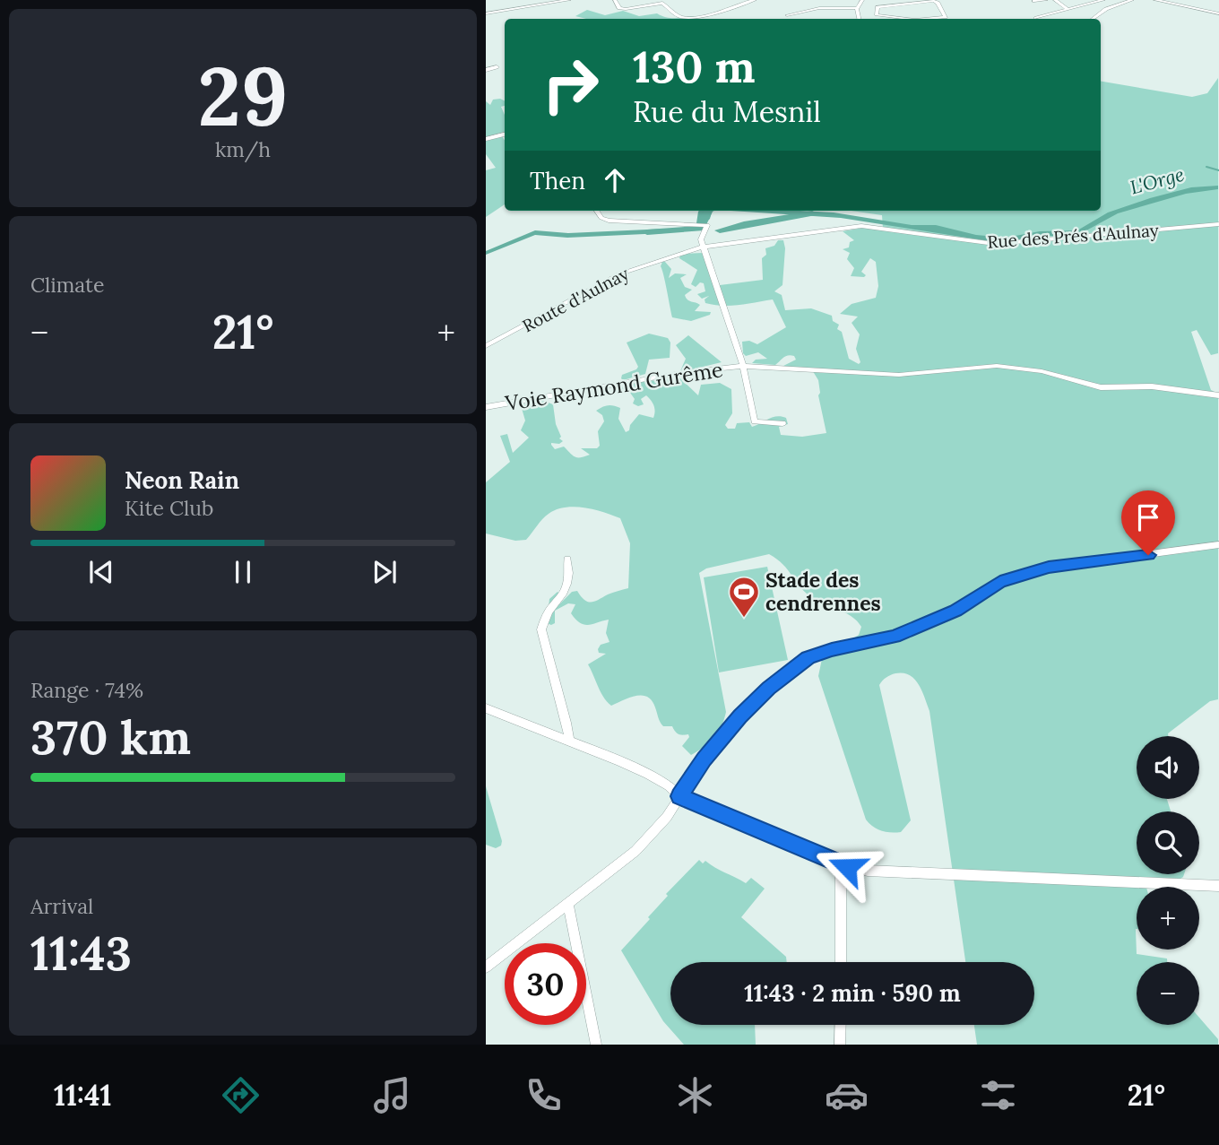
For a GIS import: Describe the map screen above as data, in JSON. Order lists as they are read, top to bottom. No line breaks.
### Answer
{"streets":{"street":["Rue des Prés d'Aulnay","Route d'Aulnay","Voie Raymond Gurême"]},"crossings":[["Rue des Prés d'Aulnay","Route d'Aulnay"]],"water":["L'Orge"],"places":{"sports":["Stade des cendrennes"]},"page":{"tile":[["29","km/h"],"Climate",["Range · 74%","370 km"],["Arrival","11:43"]],"turn":["130 m","Rue du Mesnil"],"then":"Then","heat":["−","21°","+"],"song":["Neon Rain","Kite Club"],"map_buttons":["+","−"],"limit":"30","trip":"11:43 · 2 min · 590 m","tabs":["11:41","21°"]}}
